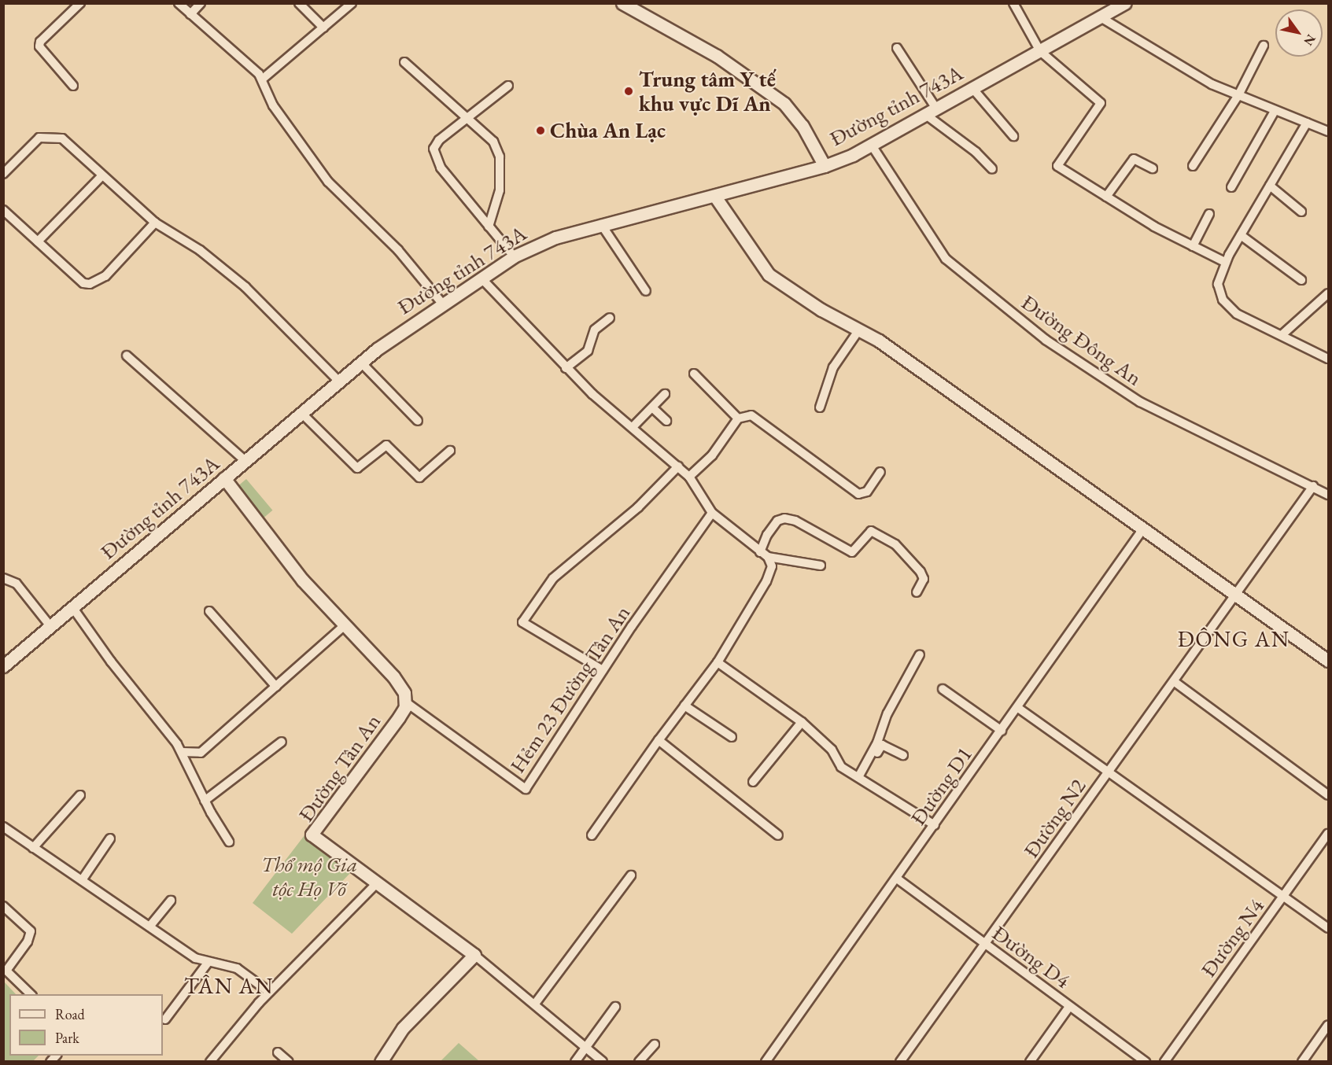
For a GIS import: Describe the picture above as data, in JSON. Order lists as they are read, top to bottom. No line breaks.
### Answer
{"streets":{"main road":["Đường tỉnh 743A","Đường Tân An"],"street":["Đường Đông An","Hẻm 23 Đường Tân An","Đường D1","Đường N2","Đường N4","Đường D4"]},"crossings":[["Đường tỉnh 743A","Đường Đông An"],["Đường tỉnh 743A","Đường Tân An"],["Đường Đông An","Đường N2"],["Hẻm 23 Đường Tân An","Đường Tân An"],["Đường D1","Đường D4"],["Đường N2","Đường D4"]],"districts":["ĐÔNG AN","TÂN AN"],"parks":["Thổ mộ Gia tộc Họ Võ"],"places":["Trung tâm Y tế khu vực Dĩ An","Chùa An Lạc"],"legend":["Road","Park"],"north":"bottom right"}
